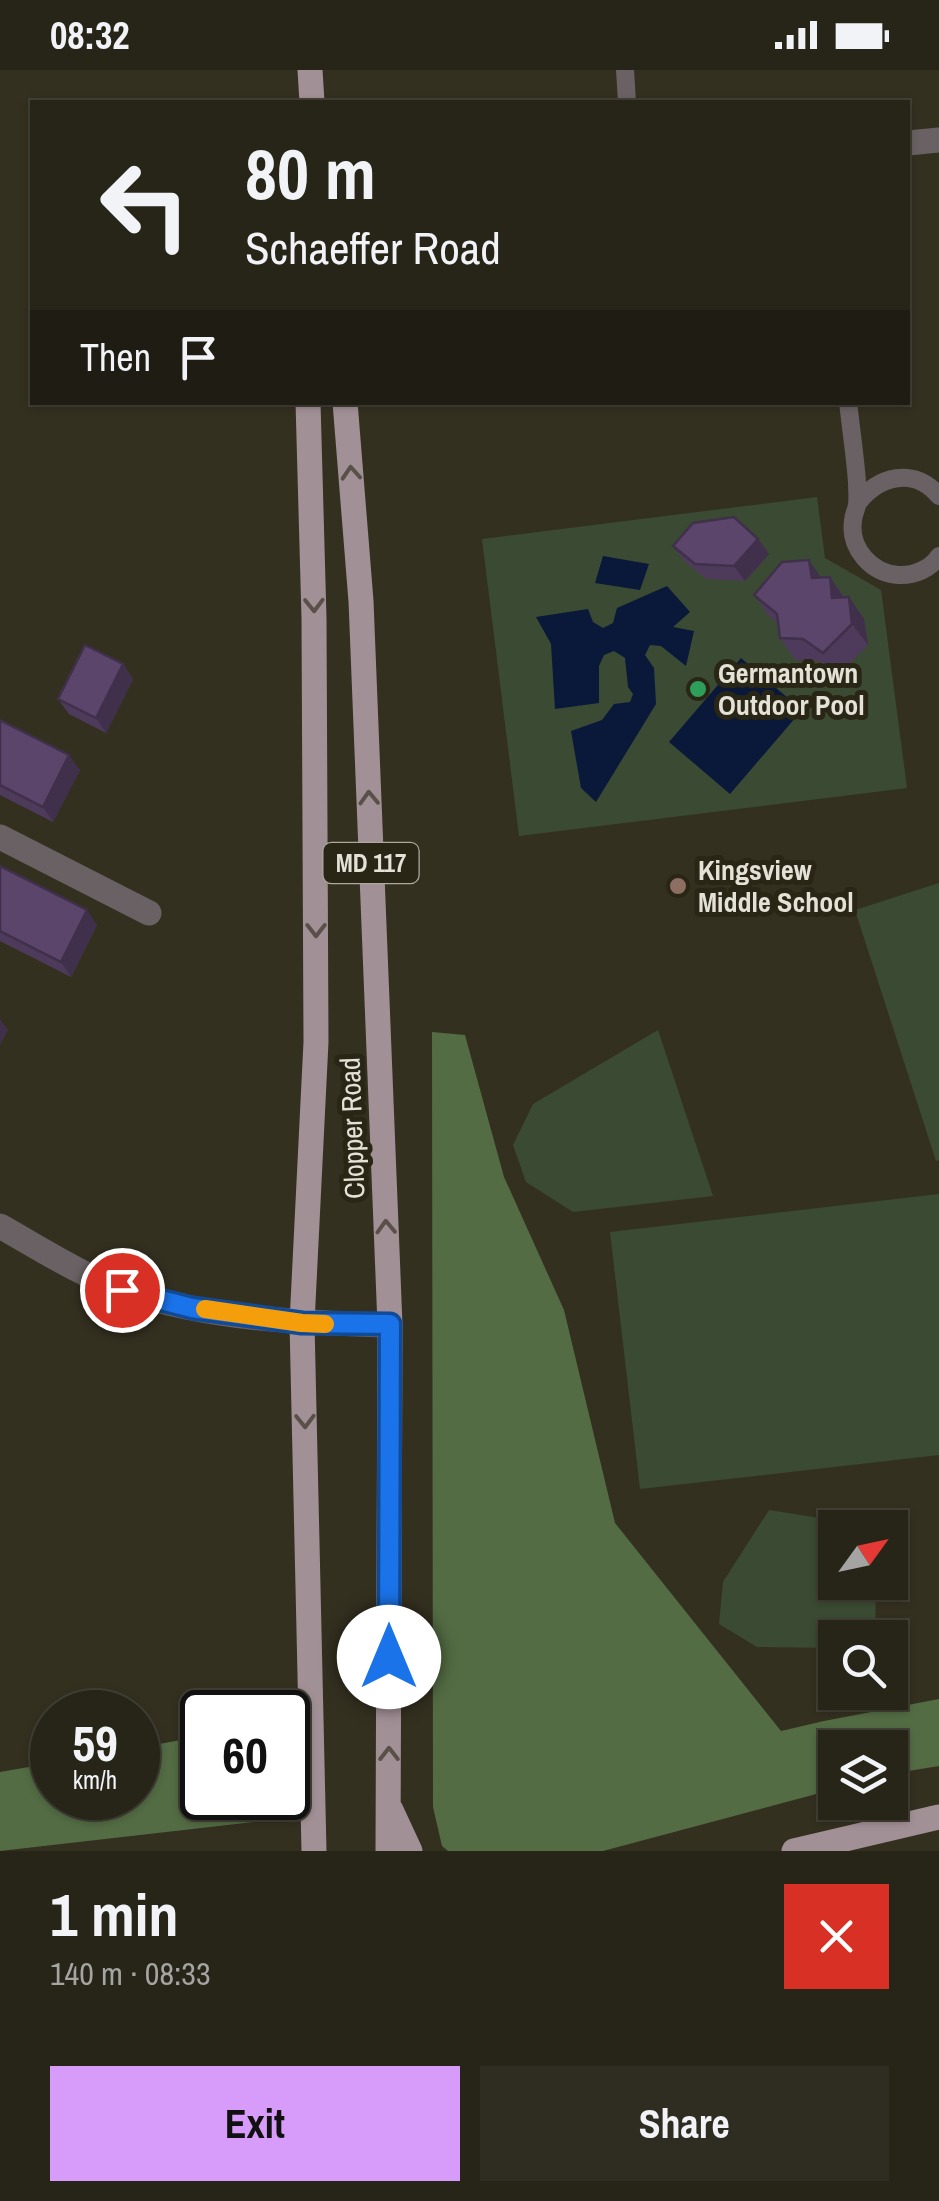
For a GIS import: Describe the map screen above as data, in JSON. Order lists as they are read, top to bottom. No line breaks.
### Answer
{"streets":{"main road":["MD 117","Clopper Road"]},"places":["Germantown Outdoor Pool","Kingsview Middle School"],"north":"top right","page":{"status":"08:32","turn":["80 m","Schaeffer Road"],"then":"Then","speed":"59 km/h","limit":"60","heading":["1 min","140 m · 08:33"],"buttons":["Exit","Share"]}}
